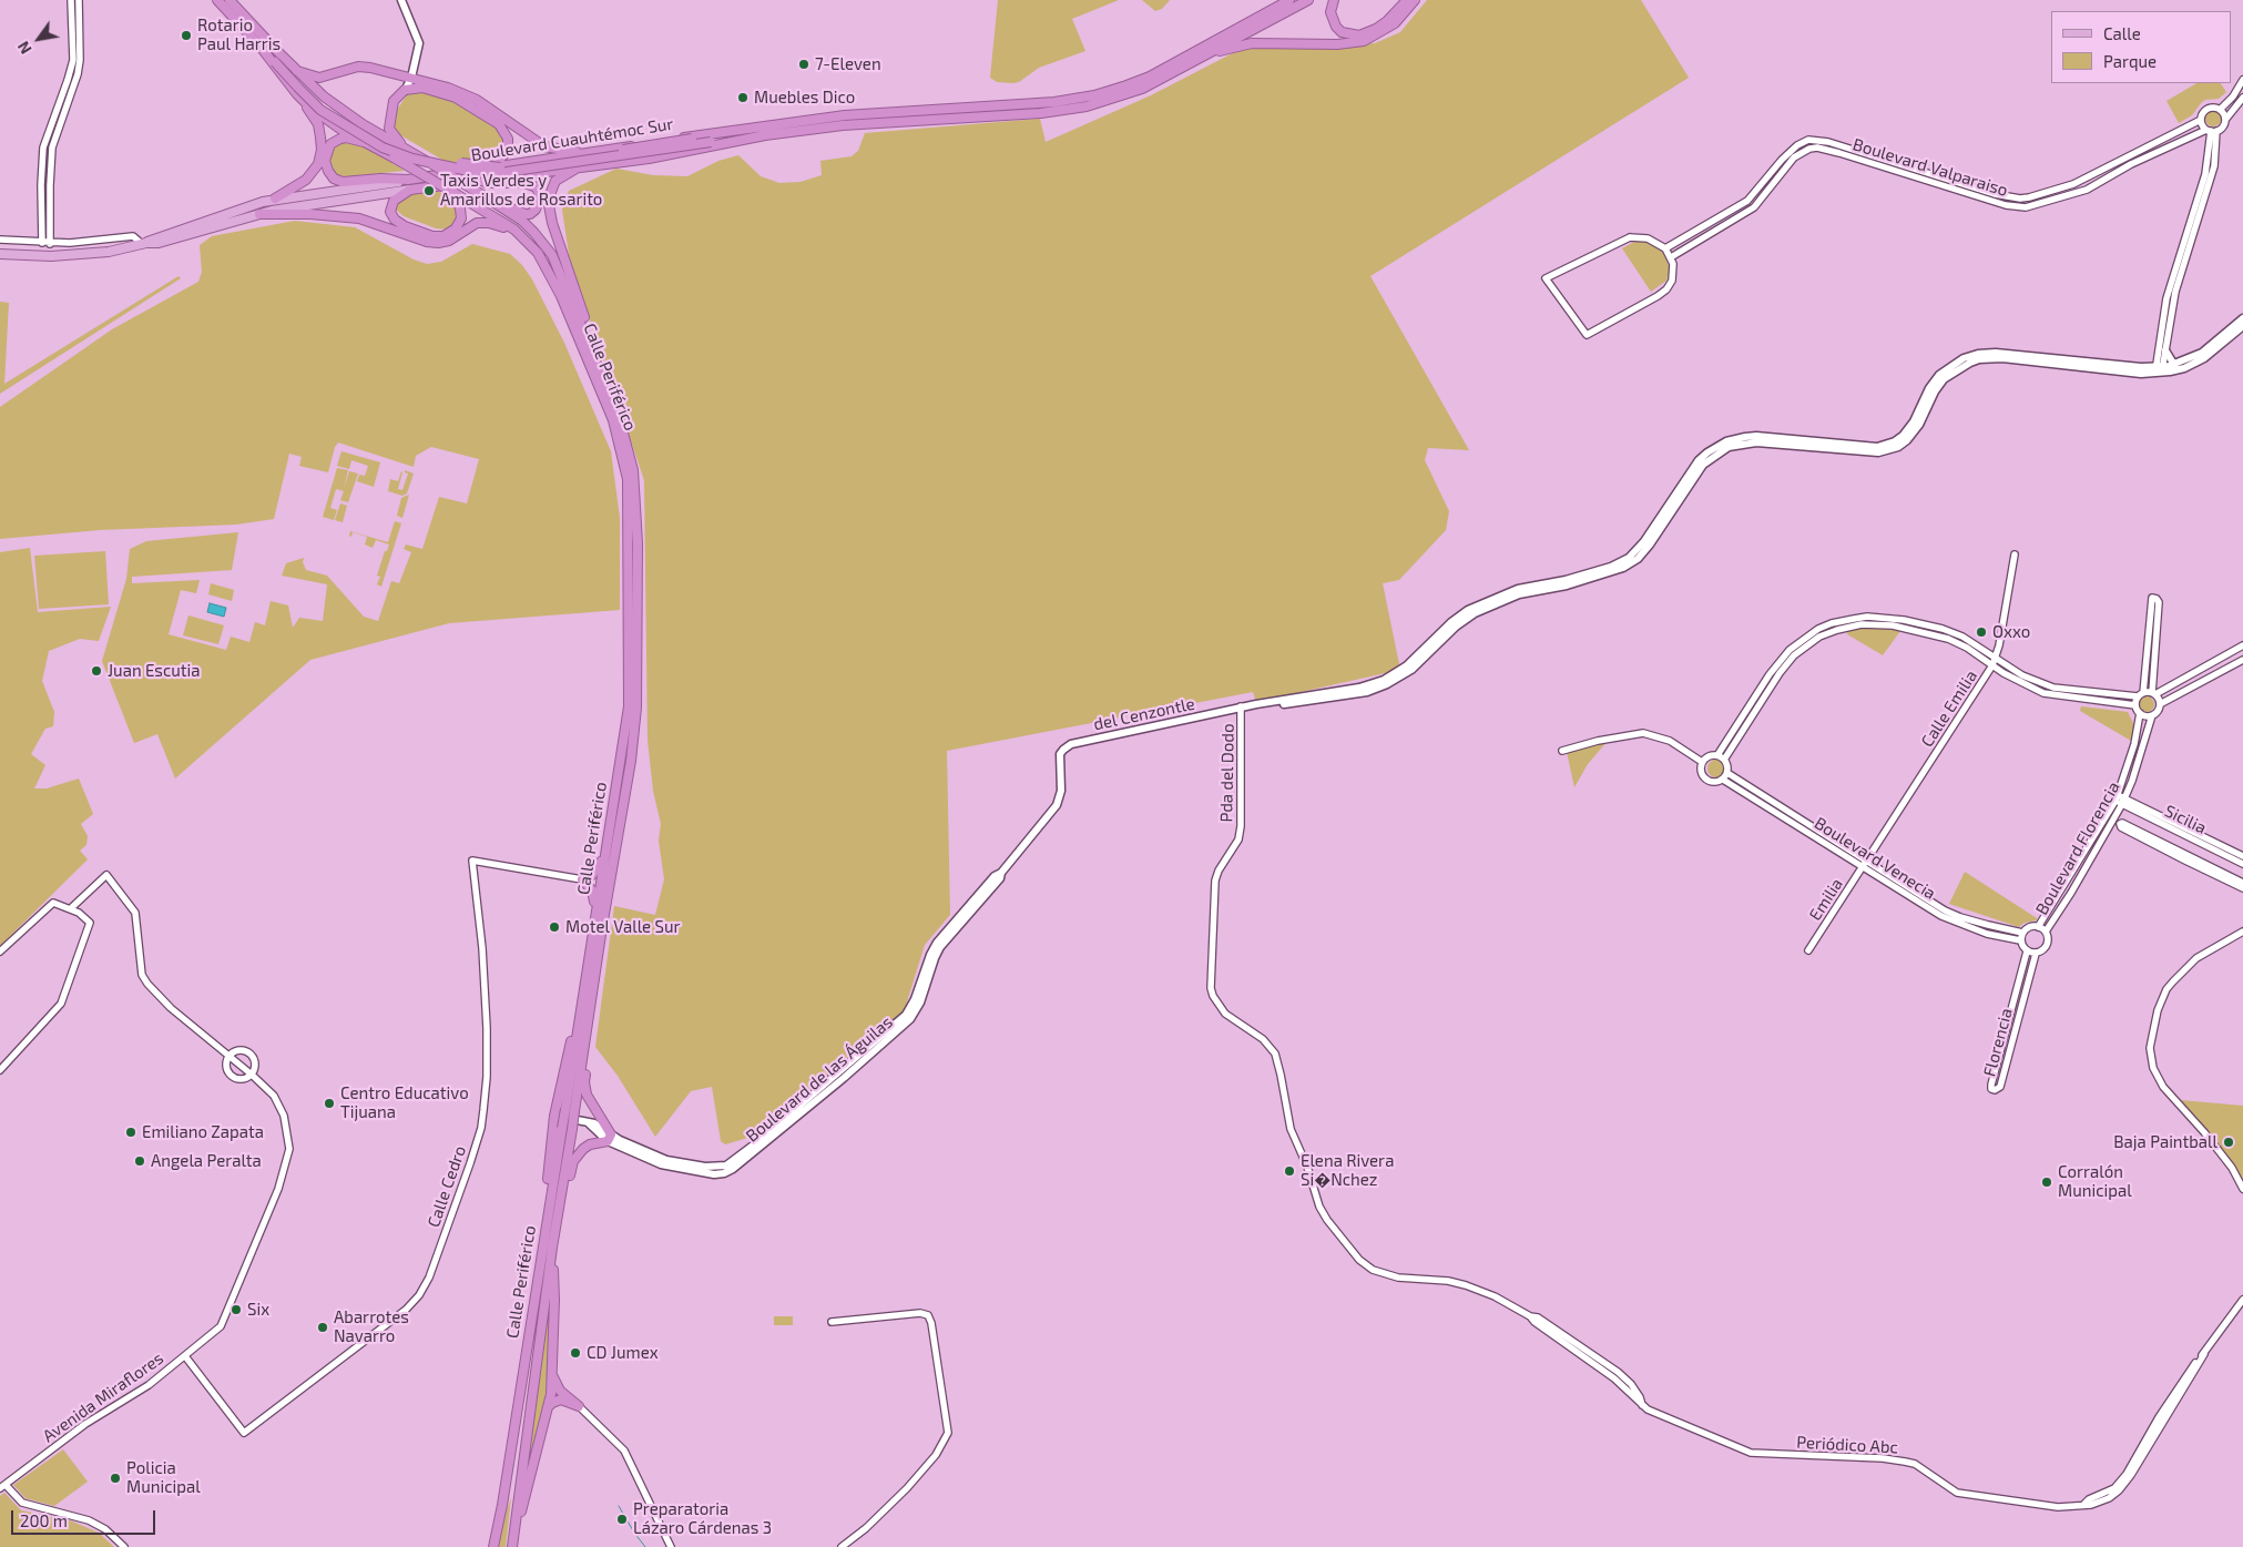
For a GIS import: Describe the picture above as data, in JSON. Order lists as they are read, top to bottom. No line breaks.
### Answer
{"streets":{"highway":["Boulevard Cuauhtémoc Sur","Calle Periférico"],"main road":["del Cenzontle","Boulevard de las Águilas"],"street":["Boulevard Valparaiso","Calle Emilia","Pda del Dodo","Sicilia","Boulevard Florencia","Boulevard Venecia","Emilia","Florencia","Calle Cedro","Avenida Miraflores","Periódico Abc"]},"crossings":[["Calle Emilia","Boulevard Venecia"],["Calle Emilia","Emilia"],["del Cenzontle","Pda del Dodo"],["del Cenzontle","Boulevard de las Águilas"],["Pda del Dodo","Periódico Abc"],["Sicilia","Boulevard Florencia"],["Boulevard Florencia","Boulevard Venecia"],["Boulevard Florencia","Florencia"],["Boulevard Venecia","Emilia"],["Boulevard Venecia","Florencia"],["Calle Cedro","Avenida Miraflores"]],"places":["Rotario Paul Harris","7-Eleven","Muebles Dico","Taxis Verdes y Amarillos de Rosarito","Oxxo","Juan Escutia","Motel Valle Sur","Centro Educativo Tijuana","Emiliano Zapata","Baja Paintball","Angela Peralta","Elena Rivera Si�Nchez","Corralón Municipal","Six","Abarrotes Navarro","CD Jumex","Policia Municipal","Preparatoria Lázaro Cárdenas 3"],"legend":["Calle","Parque"],"scale_bar":"200 m","north":"bottom left"}
